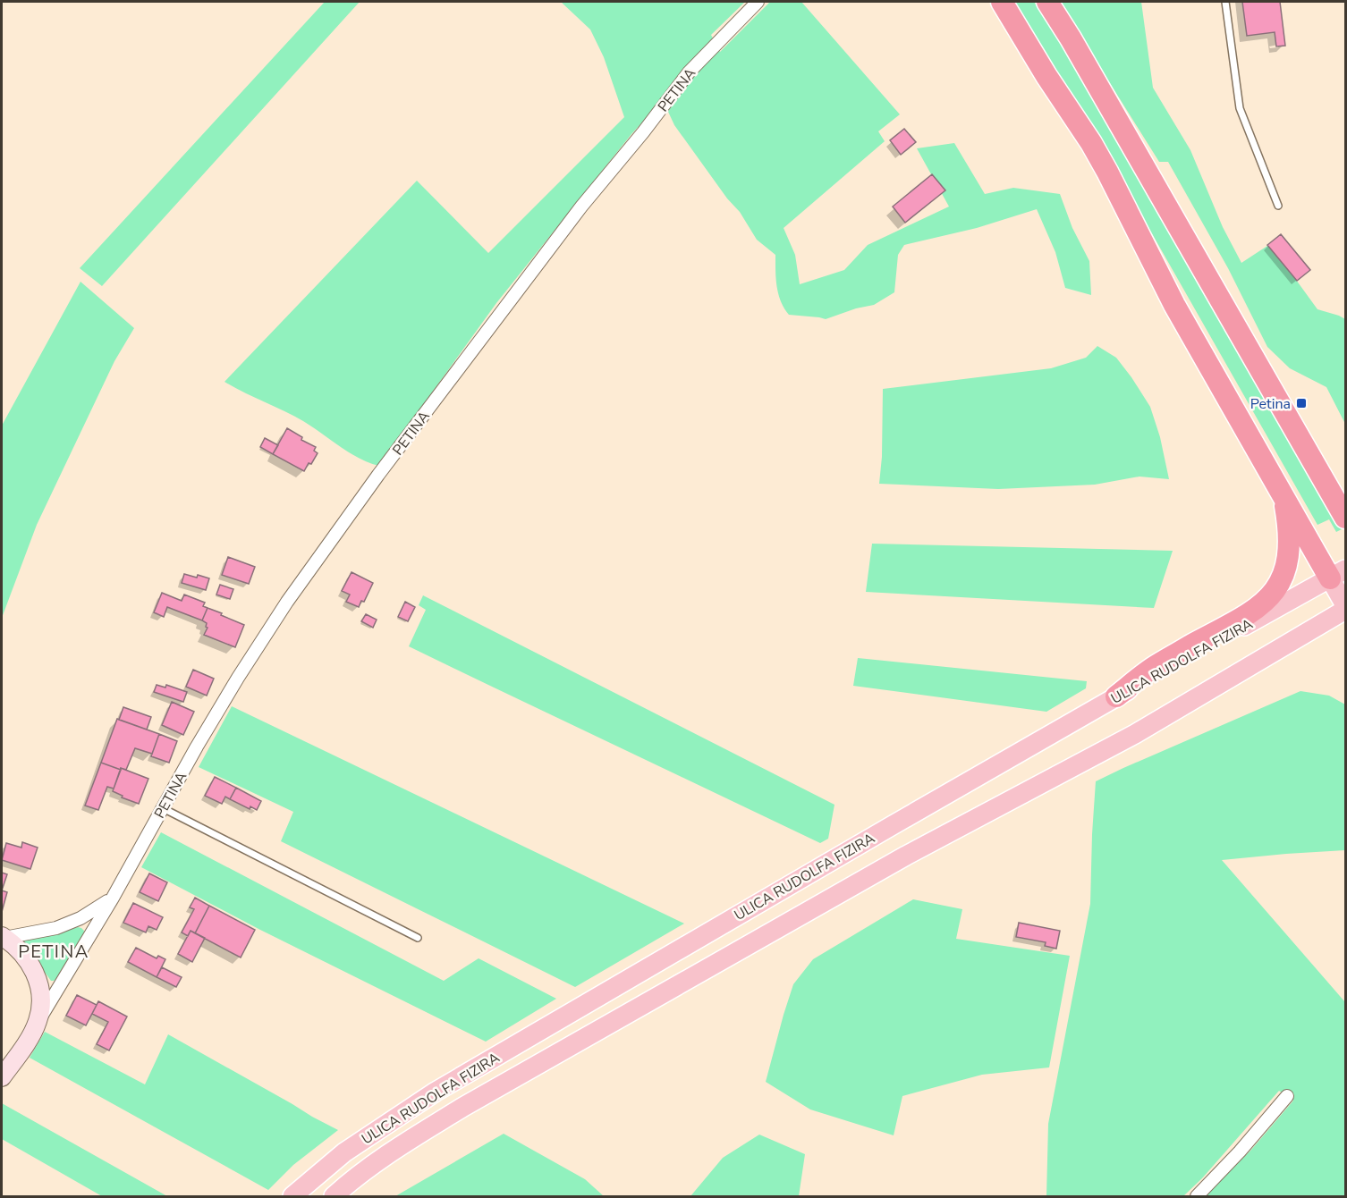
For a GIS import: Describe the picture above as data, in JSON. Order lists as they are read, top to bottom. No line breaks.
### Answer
{"streets":{"main road":["ULICA RUDOLFA FIZIRA"],"street":["PETINA"]},"districts":["PETINA"],"places":{"transit":["Petina"]}}
